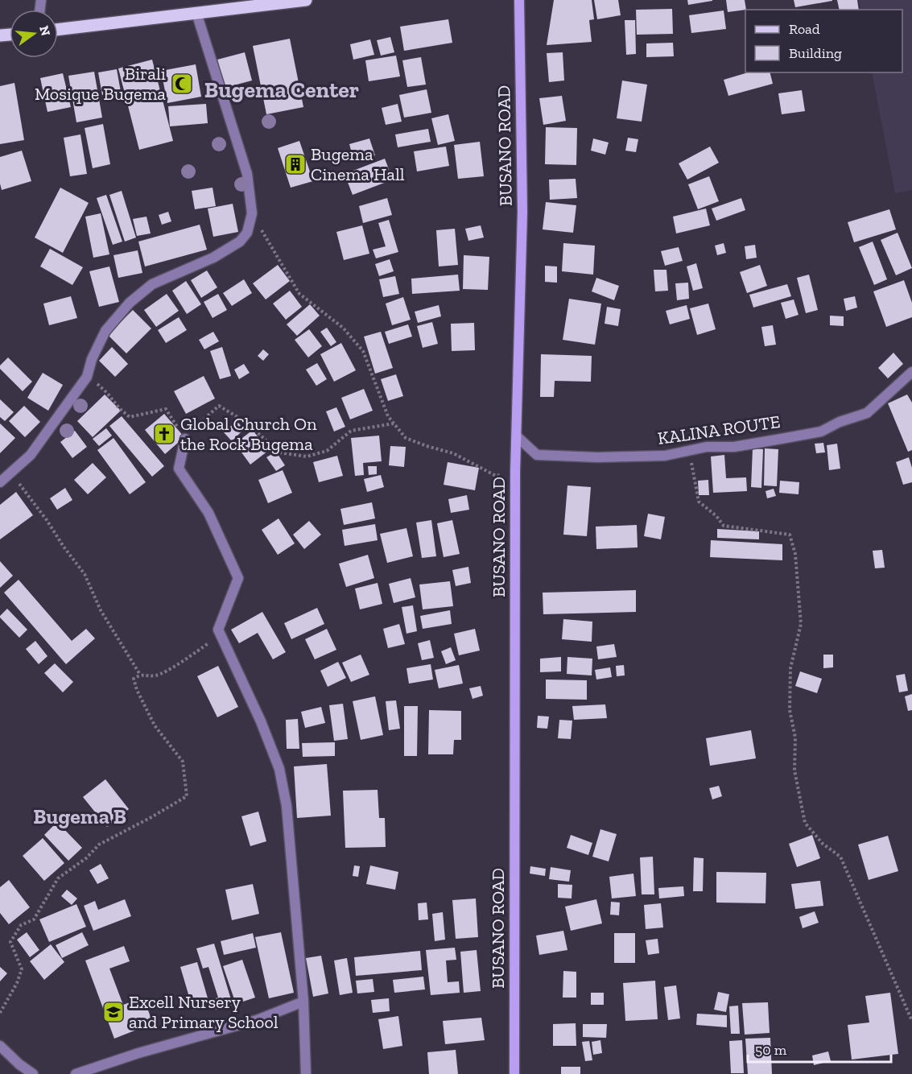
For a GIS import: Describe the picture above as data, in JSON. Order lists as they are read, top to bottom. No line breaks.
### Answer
{"streets":{"street":["BUSANO ROAD","KALINA ROUTE"]},"crossings":[["BUSANO ROAD","KALINA ROUTE"]],"districts":["Bugema Center","Bugema B"],"places":{"mosque":["Birali Mosique Bugema"],"building":["Bugema Cinema Hall"],"church":["Global Church On the Rock Bugema"],"school or university":["Excell Nursery and Primary School"]},"legend":["Road","Building"],"scale_bar":"50 m","north":"right"}
